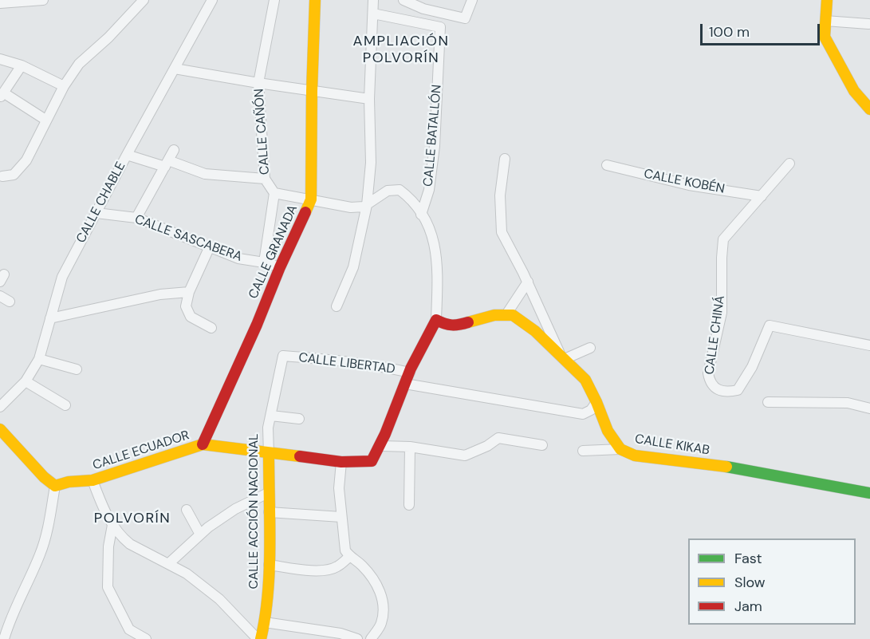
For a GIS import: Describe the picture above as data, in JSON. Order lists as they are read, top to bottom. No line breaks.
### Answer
{"streets":{"street":["CALLE CAÑÓN","CALLE BATALLÓN","CALLE KOBÉN","CALLE CHABLE","CALLE SASCABERA","CALLE GRANADA","CALLE CHINÁ","CALLE LIBERTAD","CALLE KIKAB","CALLE ECUADOR","CALLE ACCIÓN NACIONAL"]},"crossings":[["CALLE CAÑÓN","CALLE SASCABERA"],["CALLE KOBÉN","CALLE CHINÁ"],["CALLE CHABLE","CALLE SASCABERA"],["CALLE SASCABERA","CALLE GRANADA"],["CALLE GRANADA","CALLE ECUADOR"],["CALLE LIBERTAD","CALLE ACCIÓN NACIONAL"],["CALLE ECUADOR","CALLE ACCIÓN NACIONAL"]],"districts":["AMPLIACIÓN POLVORÍN","POLVORÍN"],"legend":["Fast","Slow","Jam"],"scale_bar":"100 m"}
